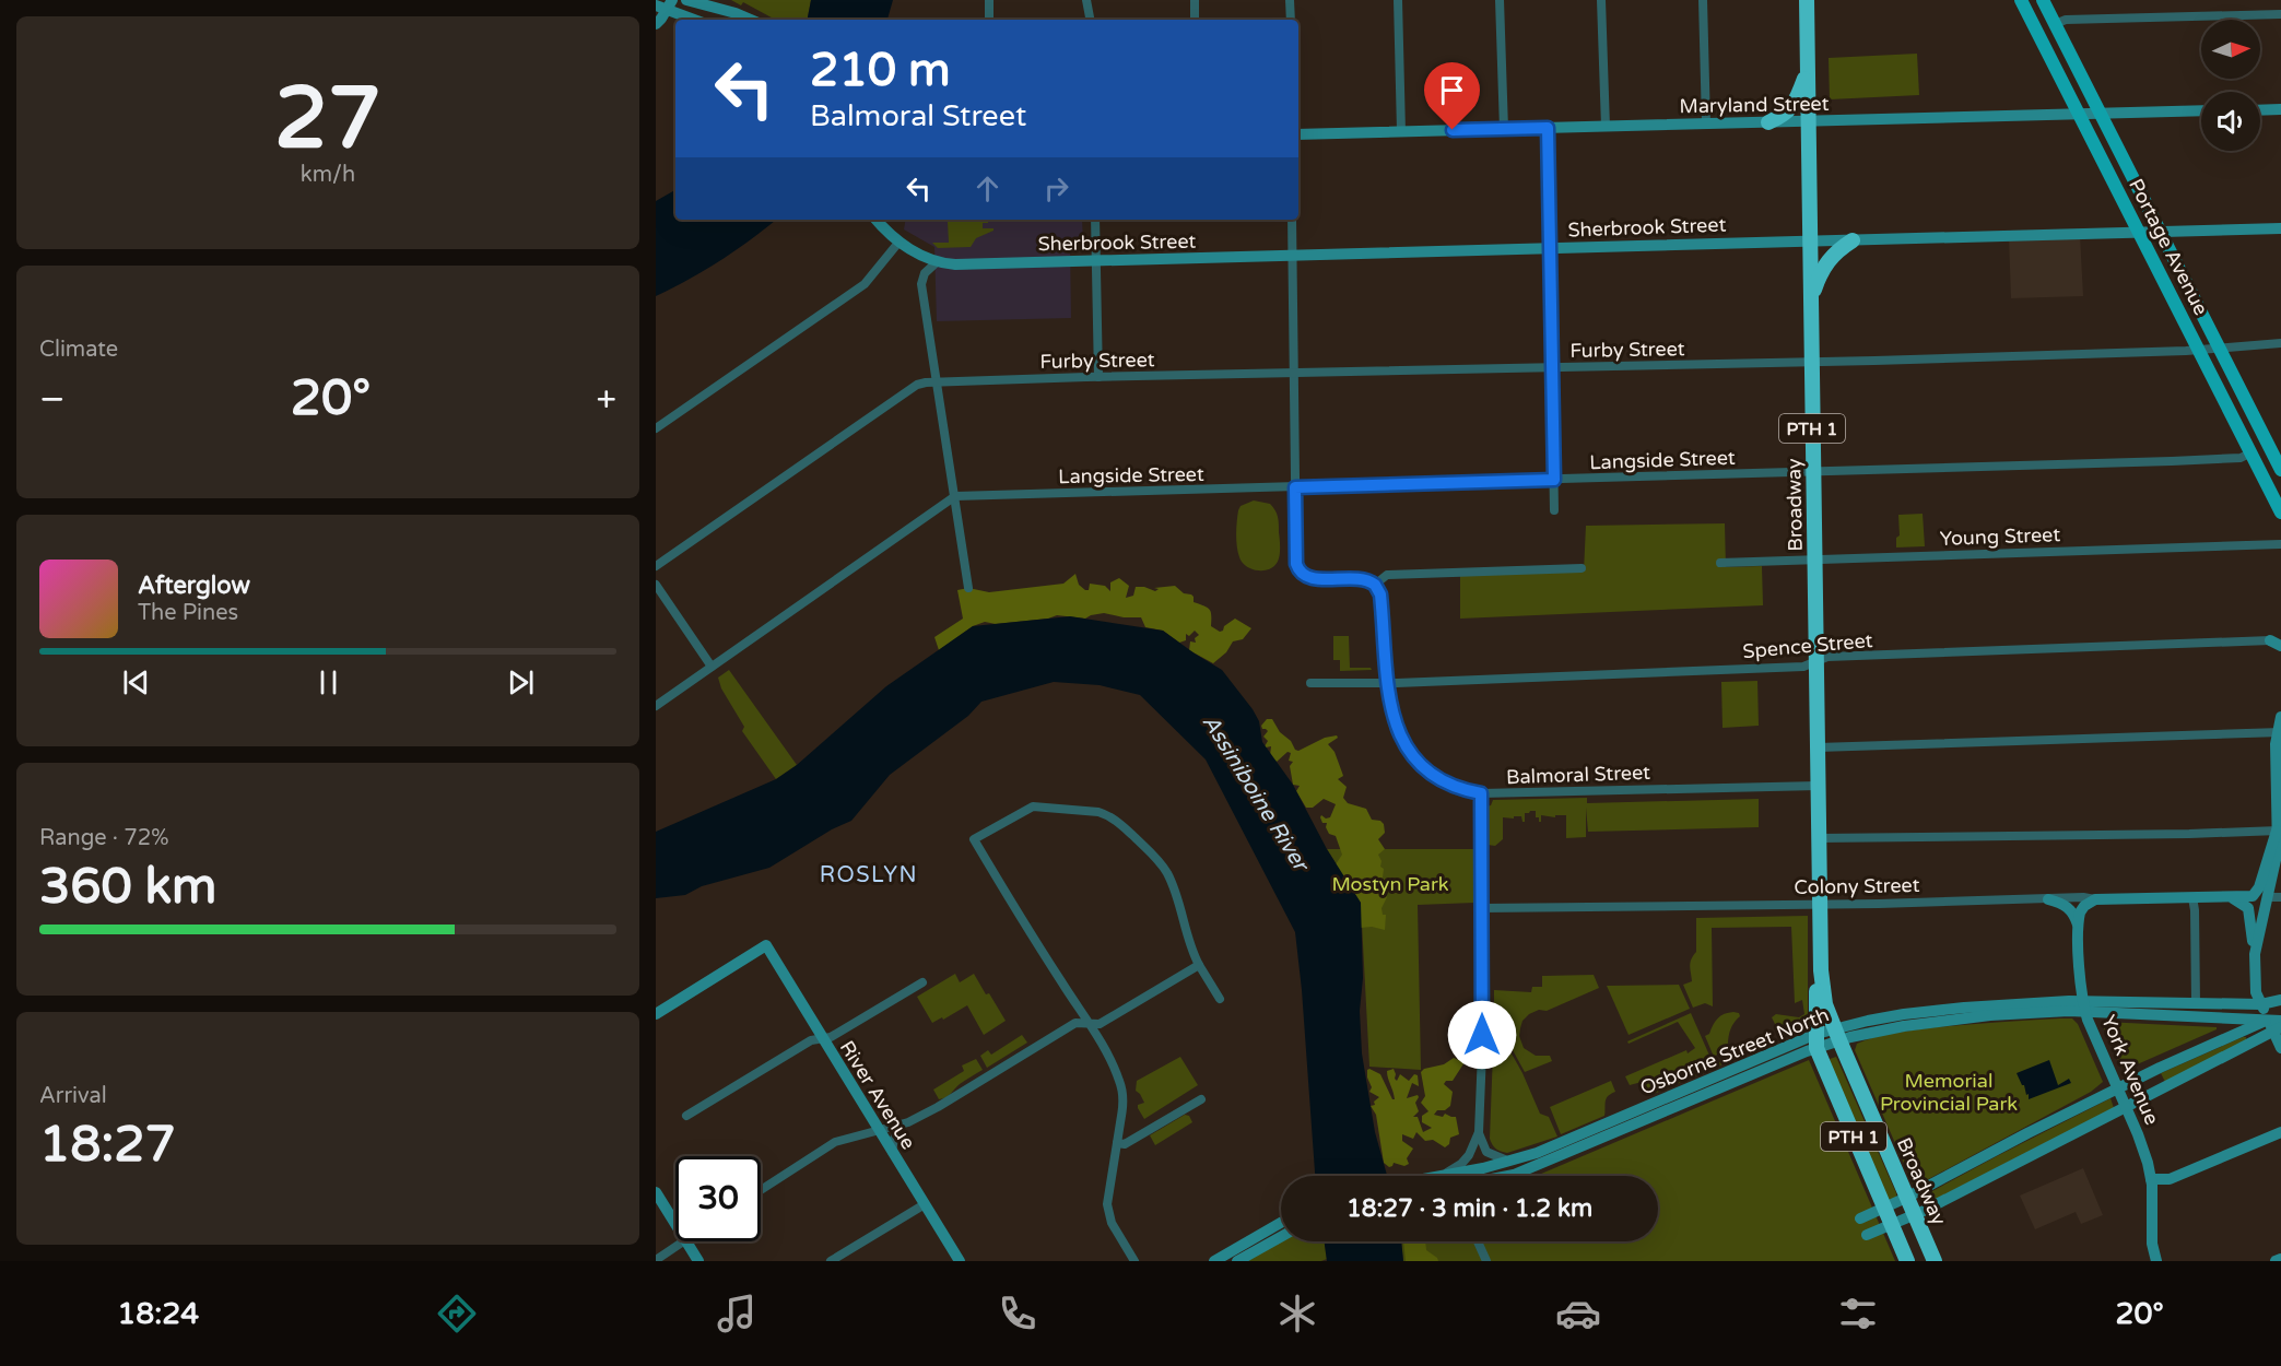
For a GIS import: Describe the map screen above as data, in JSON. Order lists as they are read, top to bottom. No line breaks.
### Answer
{"streets":{"highway":["PTH 1","Broadway"],"main road":["Maryland Street","Sherbrook Street","Portage Avenue","Colony Street","Osborne Street North","York Avenue","River Avenue"],"street":["Furby Street","Langside Street","Young Street","Spence Street","Balmoral Street"]},"crossings":[["Maryland Street","Portage Avenue"],["Maryland Street","Broadway"],["Sherbrook Street","Portage Avenue"],["Sherbrook Street","Broadway"],["Portage Avenue","Furby Street"],["Portage Avenue","Langside Street"],["Furby Street","Broadway"],["Langside Street","Broadway"],["Broadway","Young Street"],["Broadway","Spence Street"],["Broadway","Balmoral Street"],["Broadway","Colony Street"],["Broadway","Osborne Street North"],["Spence Street","Balmoral Street"],["Osborne Street North","York Avenue"]],"districts":["ROSLYN"],"water":["Assiniboine River"],"parks":["Mostyn Park","Memorial Provincial Park"],"north":"right","page":{"tile":[["27","km/h"],"Climate",["Range · 72%","360 km"],["Arrival","18:27"]],"turn":["210 m","Balmoral Street"],"heat":["−","20°","+"],"song":["Afterglow","The Pines"],"limit":"30","trip":"18:27 · 3 min · 1.2 km","tabs":["18:24","20°"]}}
